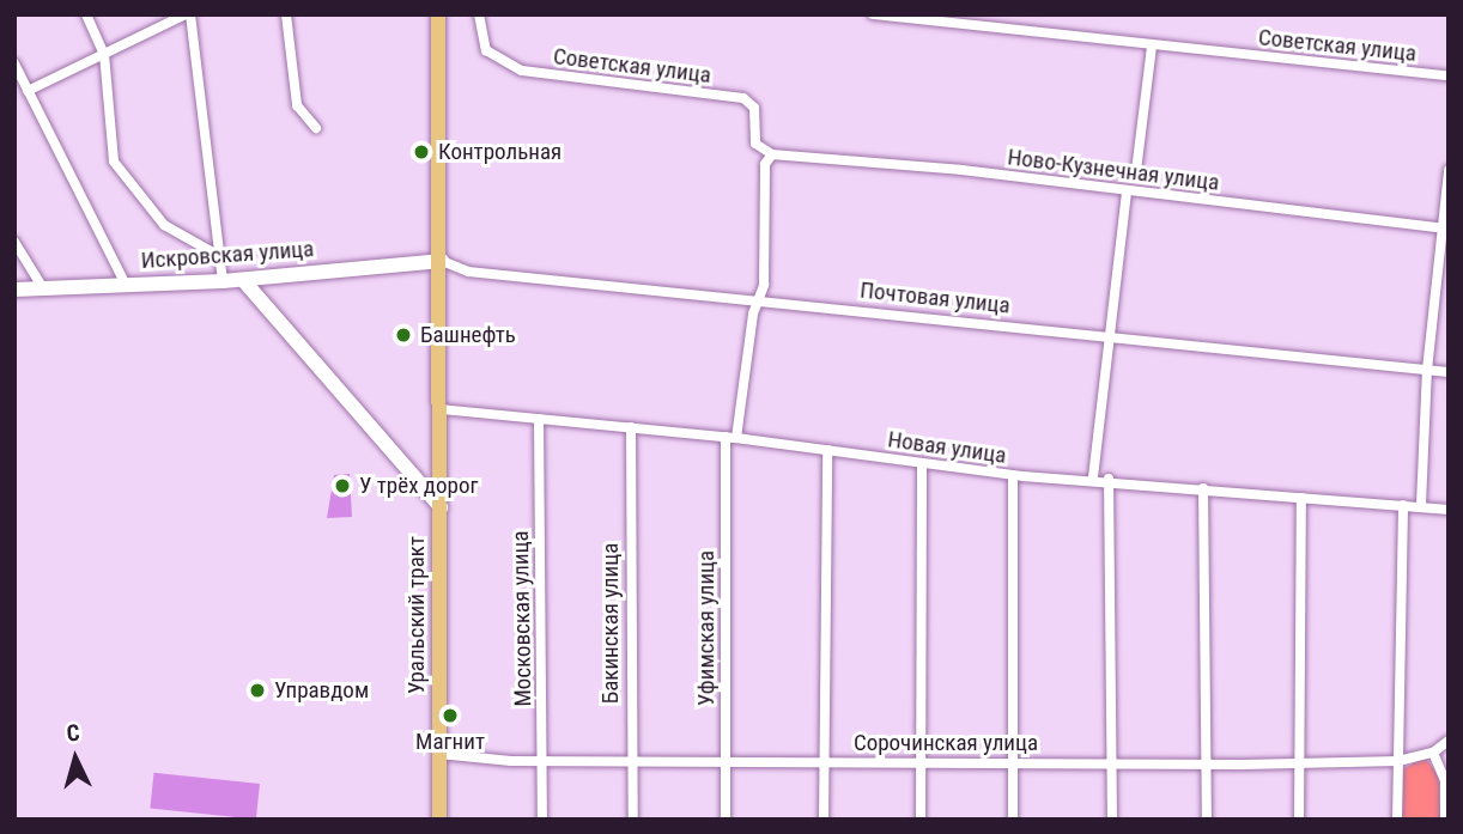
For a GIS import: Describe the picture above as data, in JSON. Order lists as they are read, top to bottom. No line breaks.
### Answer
{"streets":{"main road":["Искровская улица","Уральский тракт"],"street":["Советская улица","Ново-Кузнечная улица","Почтовая улица","Новая улица","Московская улица","Бакинская улица","Уфимская улица","Сорочинская улица"]},"crossings":[["Советская улица","Ново-Кузнечная улица"],["Советская улица","Уфимская улица"],["Ново-Кузнечная улица","Уфимская улица"],["Искровская улица","Почтовая улица"],["Искровская улица","Уральский тракт"],["Почтовая улица","Уральский тракт"],["Почтовая улица","Уфимская улица"],["Новая улица","Уральский тракт"],["Новая улица","Московская улица"],["Новая улица","Бакинская улица"],["Новая улица","Уфимская улица"],["Уральский тракт","Сорочинская улица"],["Московская улица","Сорочинская улица"],["Бакинская улица","Сорочинская улица"],["Уфимская улица","Сорочинская улица"]],"places":["Контрольная","Башнефть","У трёх дорог","Управдом","Магнит"],"north":"top"}
